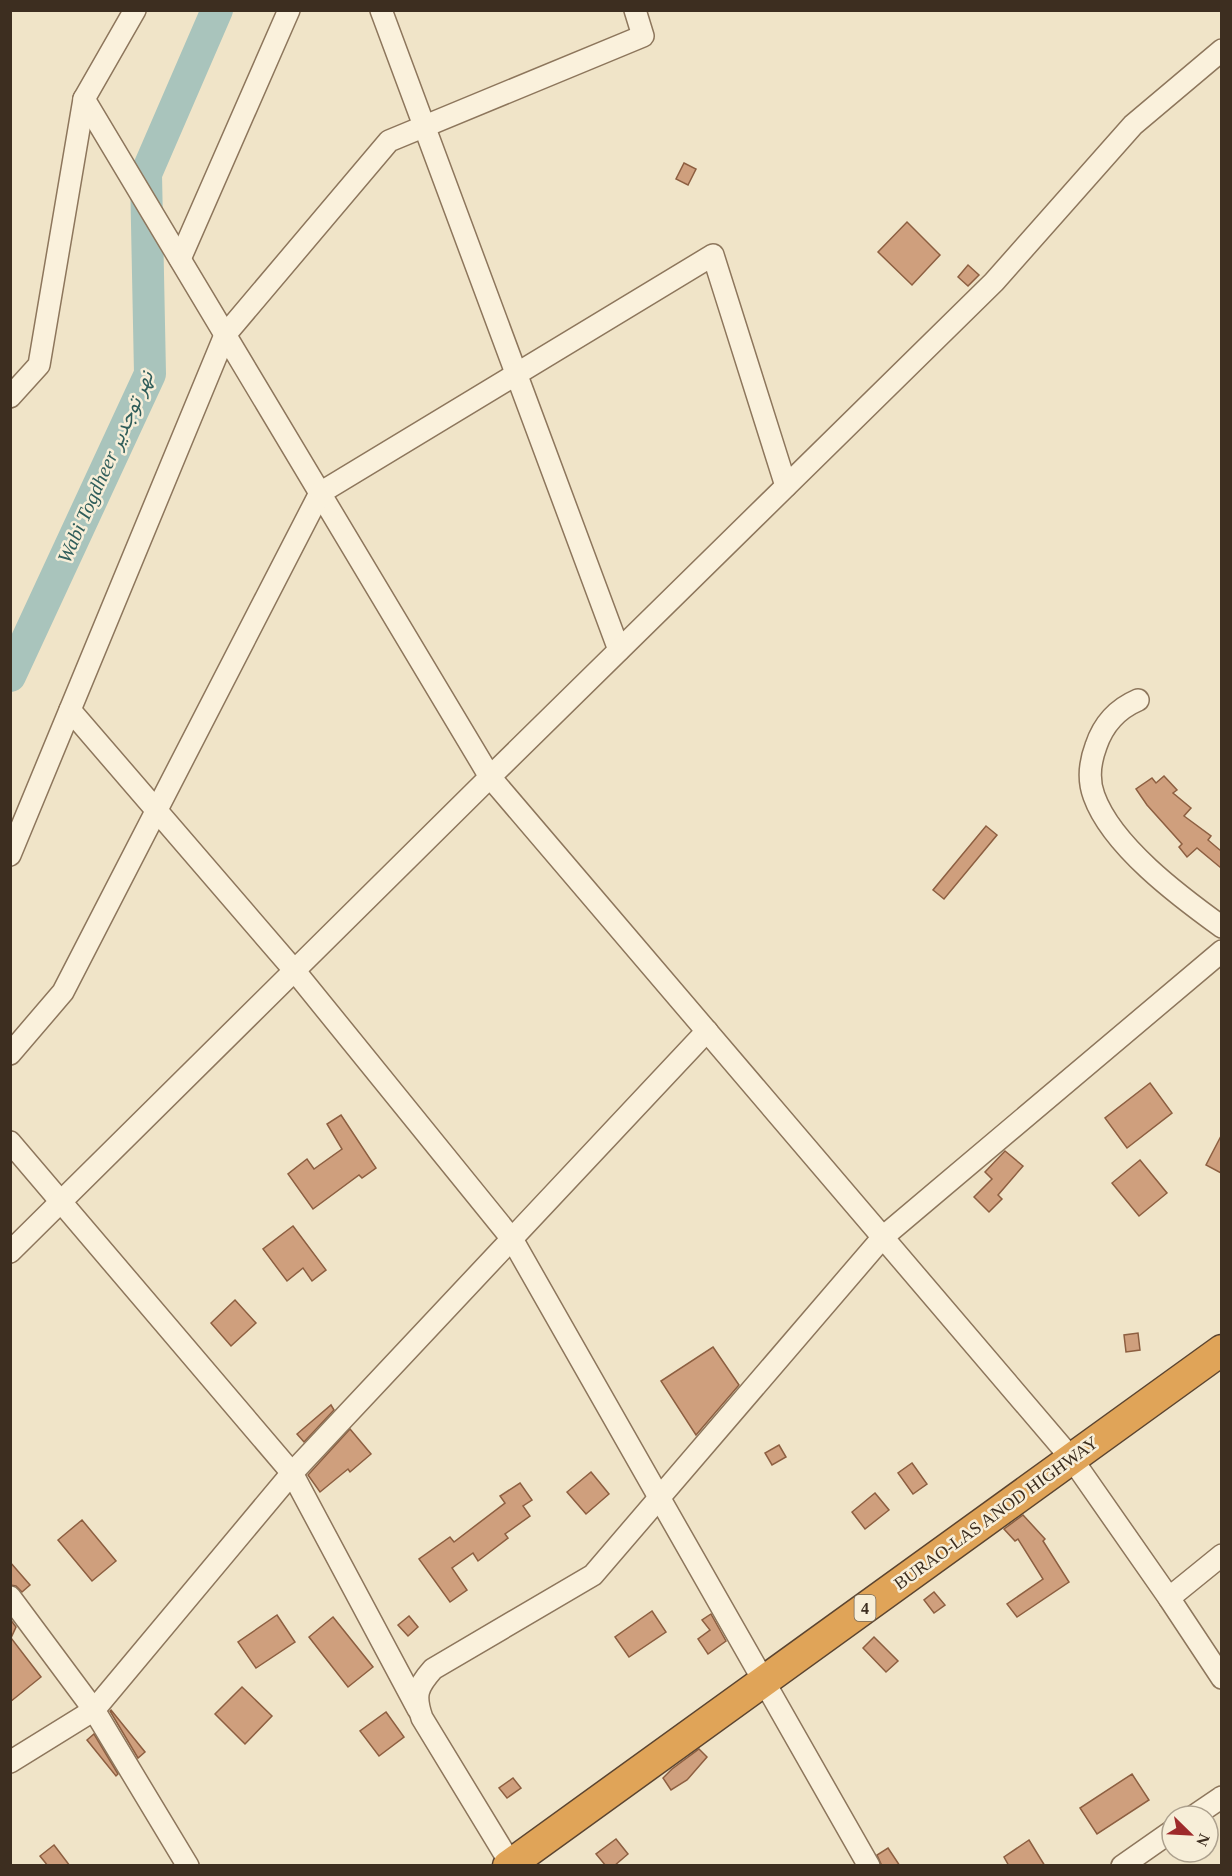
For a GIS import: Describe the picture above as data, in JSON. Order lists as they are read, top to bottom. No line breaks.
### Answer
{"streets":{"highway":["BURAO-LAS ANOD HIGHWAY","4"]},"water":["Wabi Togdheer نهر توجدير"],"north":"bottom right"}
